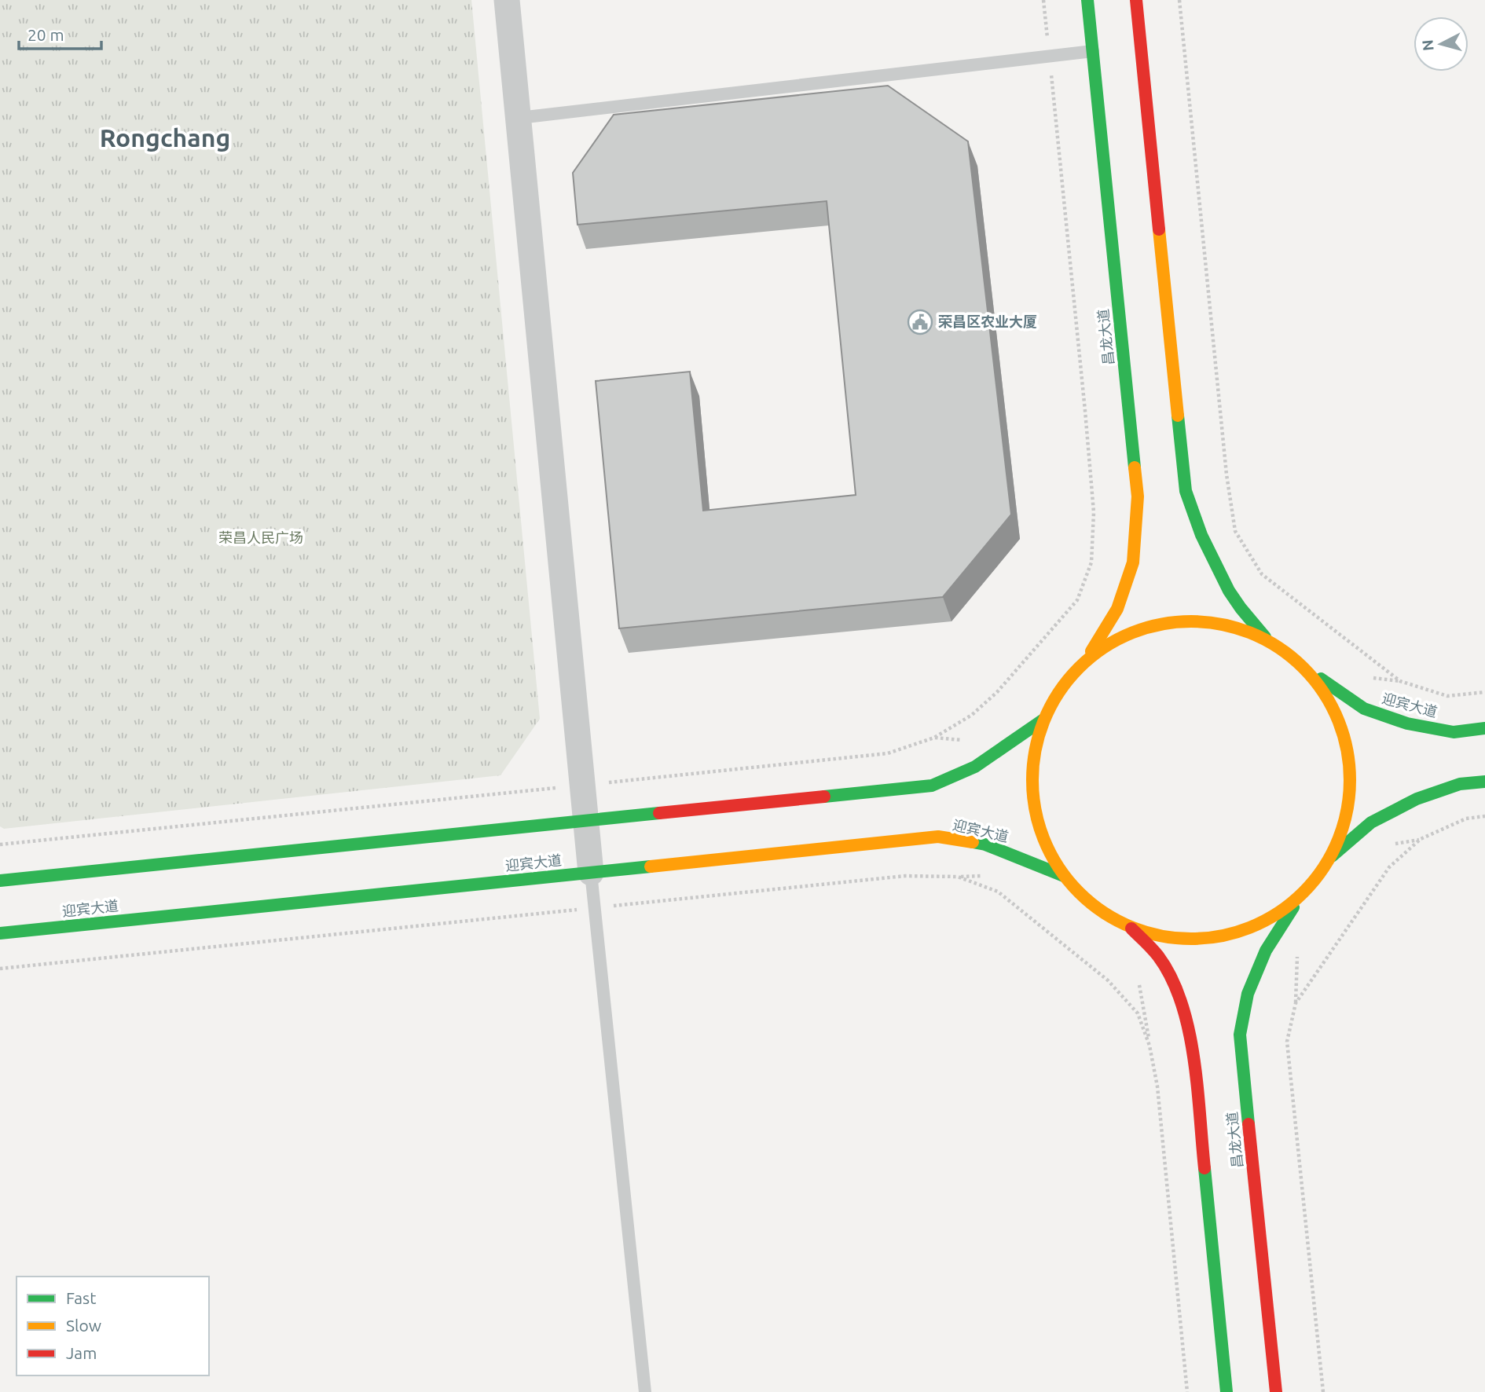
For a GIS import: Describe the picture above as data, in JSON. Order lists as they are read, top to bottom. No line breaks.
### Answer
{"streets":{"main road":["昌龙大道","迎宾大道"]},"districts":["Rongchang"],"parks":["荣昌人民广场"],"places":{"public building":["荣昌区农业大厦"]},"legend":["Fast","Slow","Jam"],"scale_bar":"20 m","north":"left"}
